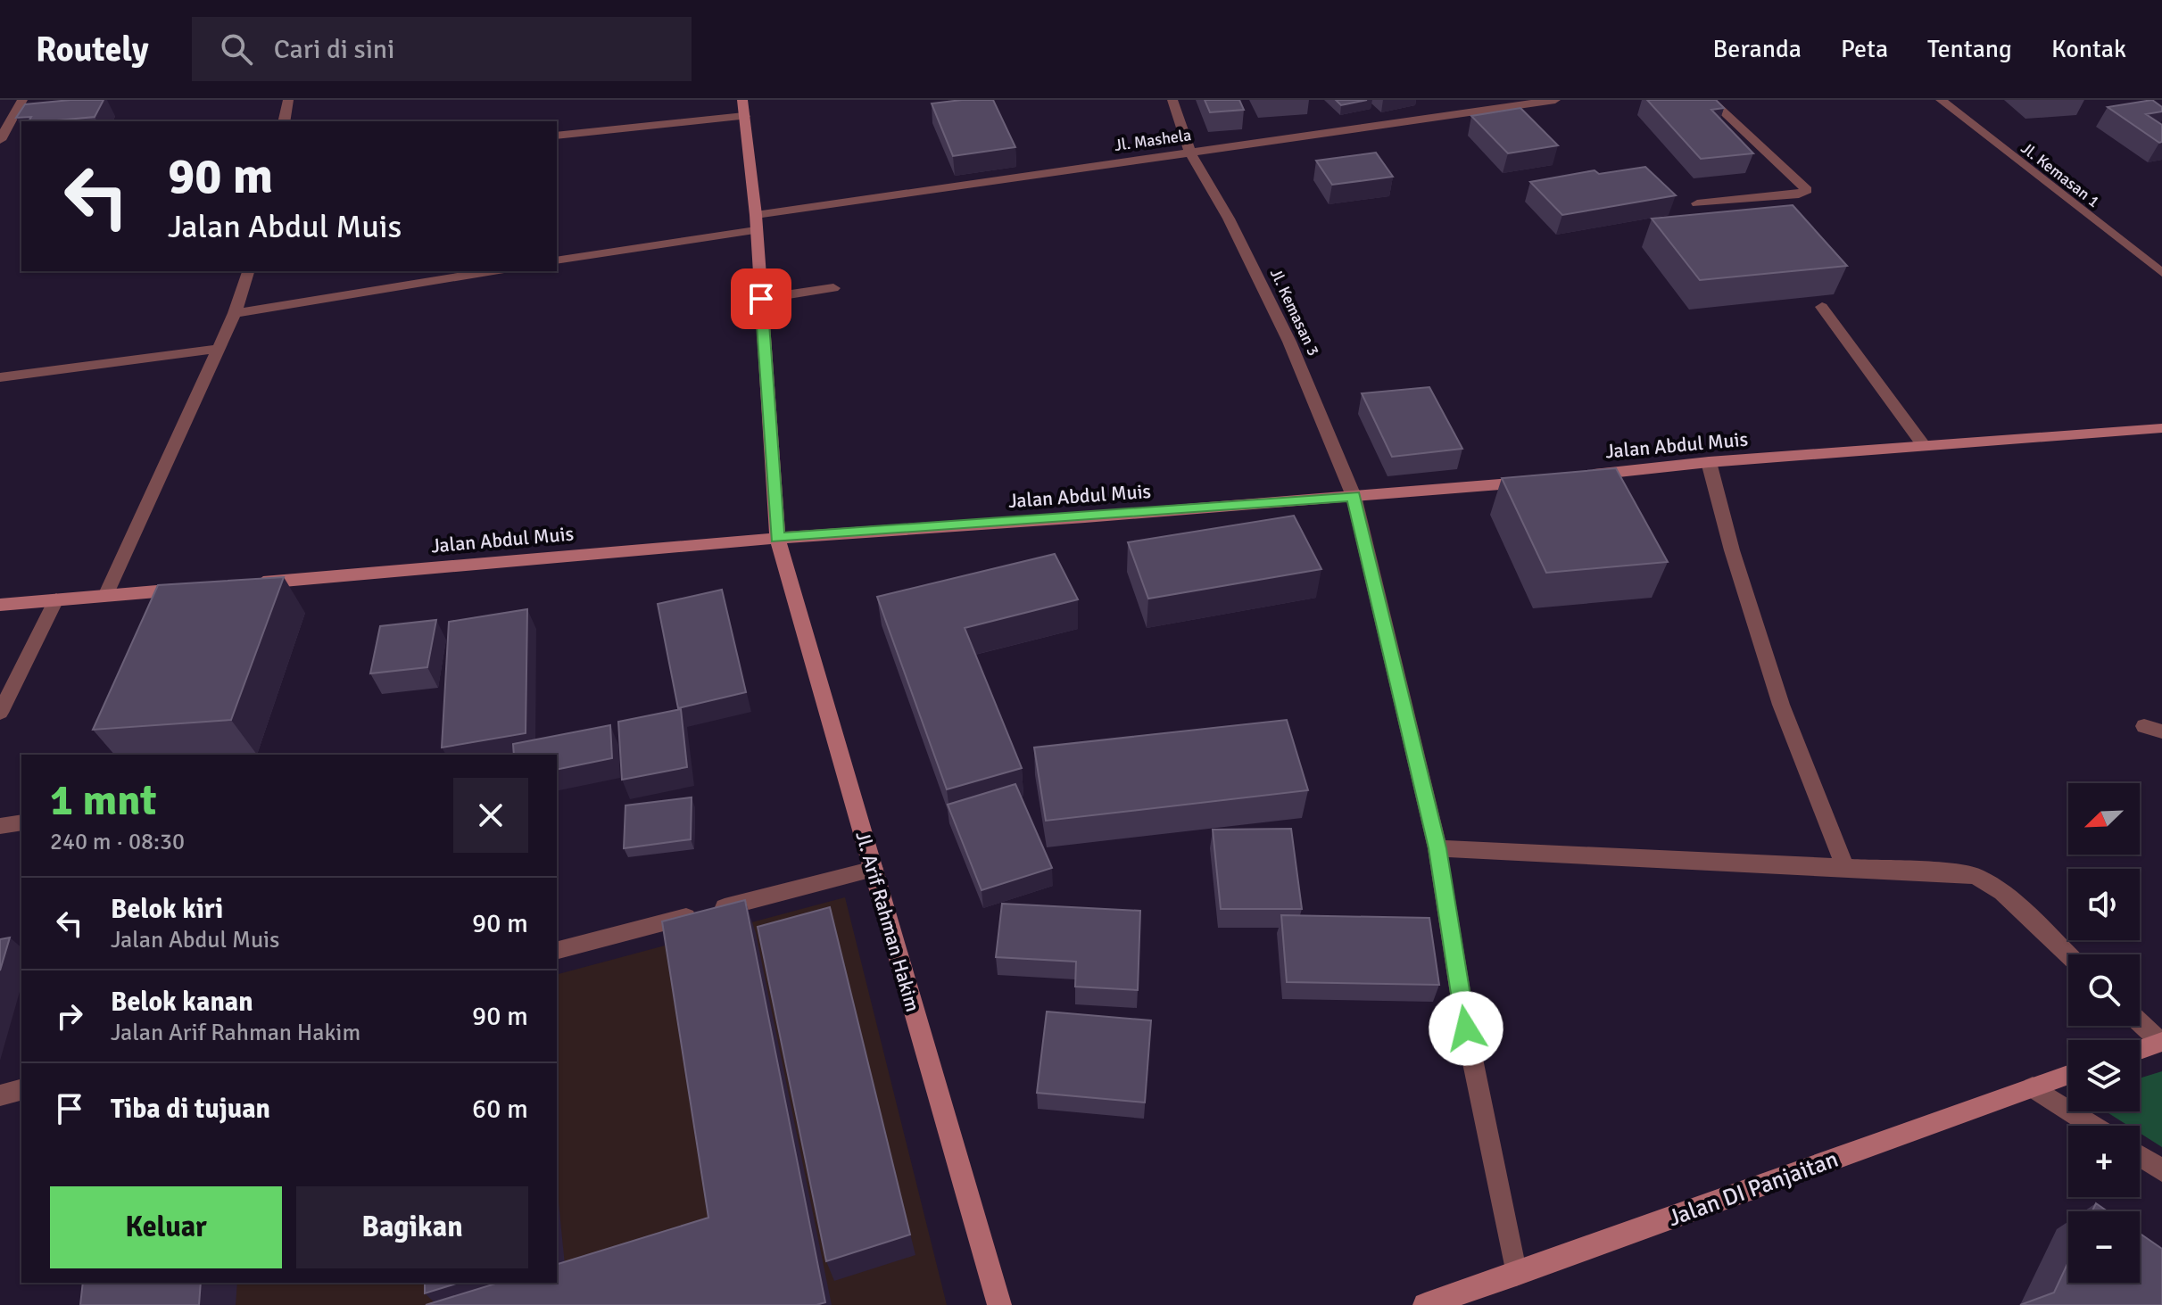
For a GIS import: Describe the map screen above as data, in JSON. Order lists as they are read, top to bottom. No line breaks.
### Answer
{"streets":{"main road":["Jalan Abdul Muis","Jl. Arif Rahman Hakim","Jalan DI Panjaitan"],"street":["Jl. Mashela","Jl. Kemasan 1","Jl. Kemasan 3"]},"crossings":[["Jl. Mashela","Jl. Kemasan 3"],["Jl. Mashela","Jl. Arif Rahman Hakim"],["Jl. Kemasan 3","Jalan Abdul Muis"],["Jl. Kemasan 3","Jalan DI Panjaitan"],["Jalan Abdul Muis","Jl. Arif Rahman Hakim"]],"north":"bottom left","page":{"header":"Routely","search":"Cari di sini","nav":["Beranda","Peta","Tentang","Kontak"],"turn":["90 m","Jalan Abdul Muis"],"heading":["1 mnt","240 m · 08:30"],"map_buttons":["+","−"],"list":[{"name":"Belok kiri","note":"Jalan Abdul Muis","value":"90 m"},{"name":"Belok kanan","note":"Jalan Arif Rahman Hakim","value":"90 m"},{"name":"Tiba di tujuan","value":"60 m"}],"buttons":["Keluar","Bagikan"]}}
